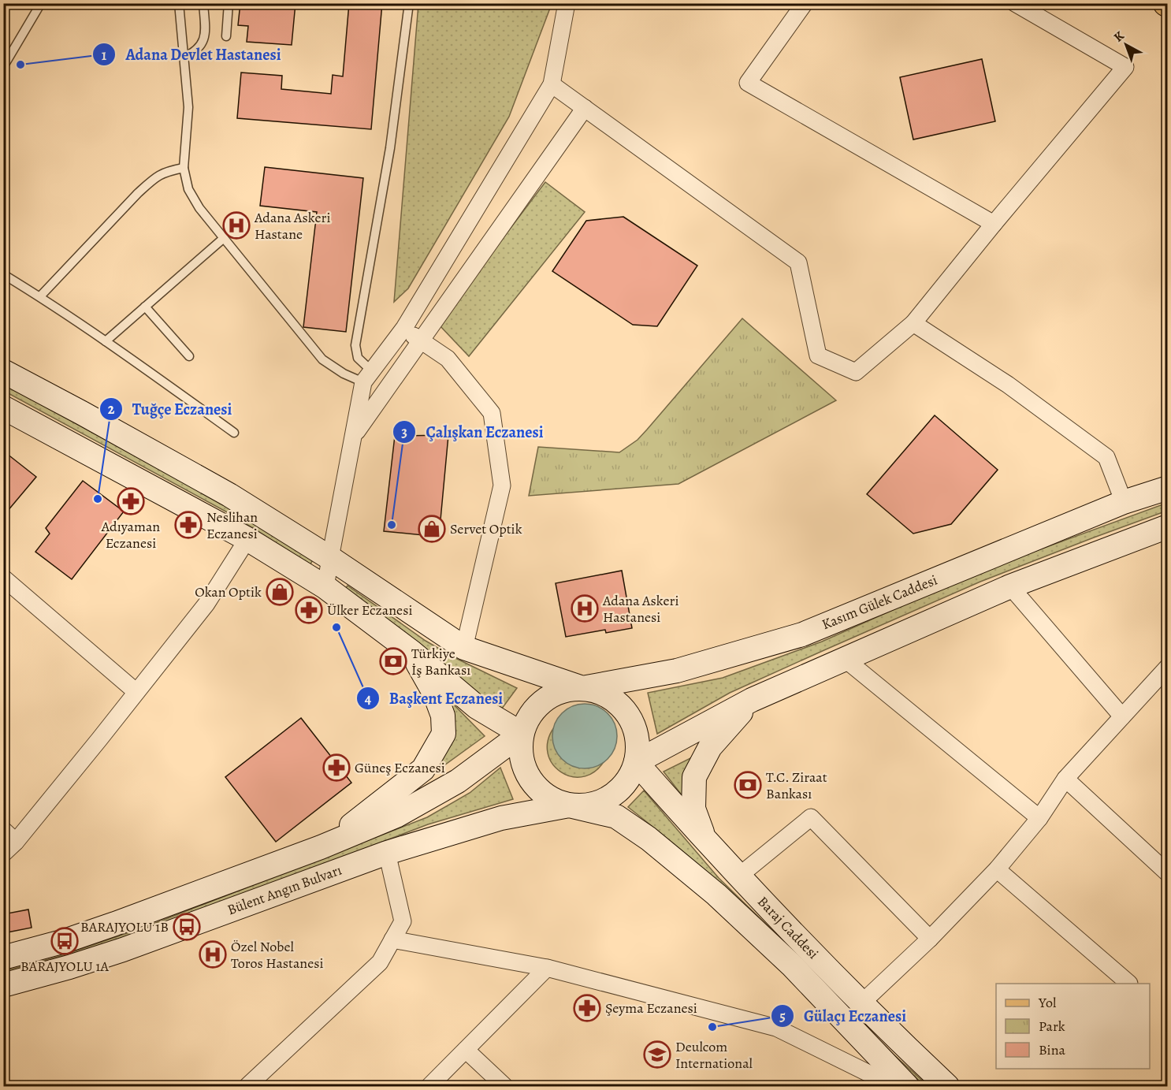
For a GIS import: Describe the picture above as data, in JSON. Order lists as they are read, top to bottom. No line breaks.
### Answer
{"streets":{"main road":["Kasım Gülek Caddesi","Bülent Angın Bulvarı","Baraj Caddesi"]},"crossings":[["Kasım Gülek Caddesi","Bülent Angın Bulvarı"],["Kasım Gülek Caddesi","Baraj Caddesi"],["Bülent Angın Bulvarı","Baraj Caddesi"]],"places":{"other":["Adana Devlet Hastanesi","Tuğçe Eczanesi","Çalışkan Eczanesi","Başkent Eczanesi","Gülaçı Eczanesi"],"hospital":["Adana Askeri Hastane","Adana Askeri Hastanesi","Özel Nobel Toros Hastanesi"],"pharmacy":["Adıyaman Eczanesi","Neslihan Eczanesi","Ülker Eczanesi","Güneş Eczanesi","Şeyma Eczanesi"],"shop":["Servet Optik","Okan Optik"],"bank":["Türkiye İş Bankası","T.C. Ziraat Bankası"],"bus stop":["BARAJYOLU 1B","BARAJYOLU 1A"],"school or university":["Deulcom International"]},"legend":["Yol","Park","Bina"],"north":"top left"}
